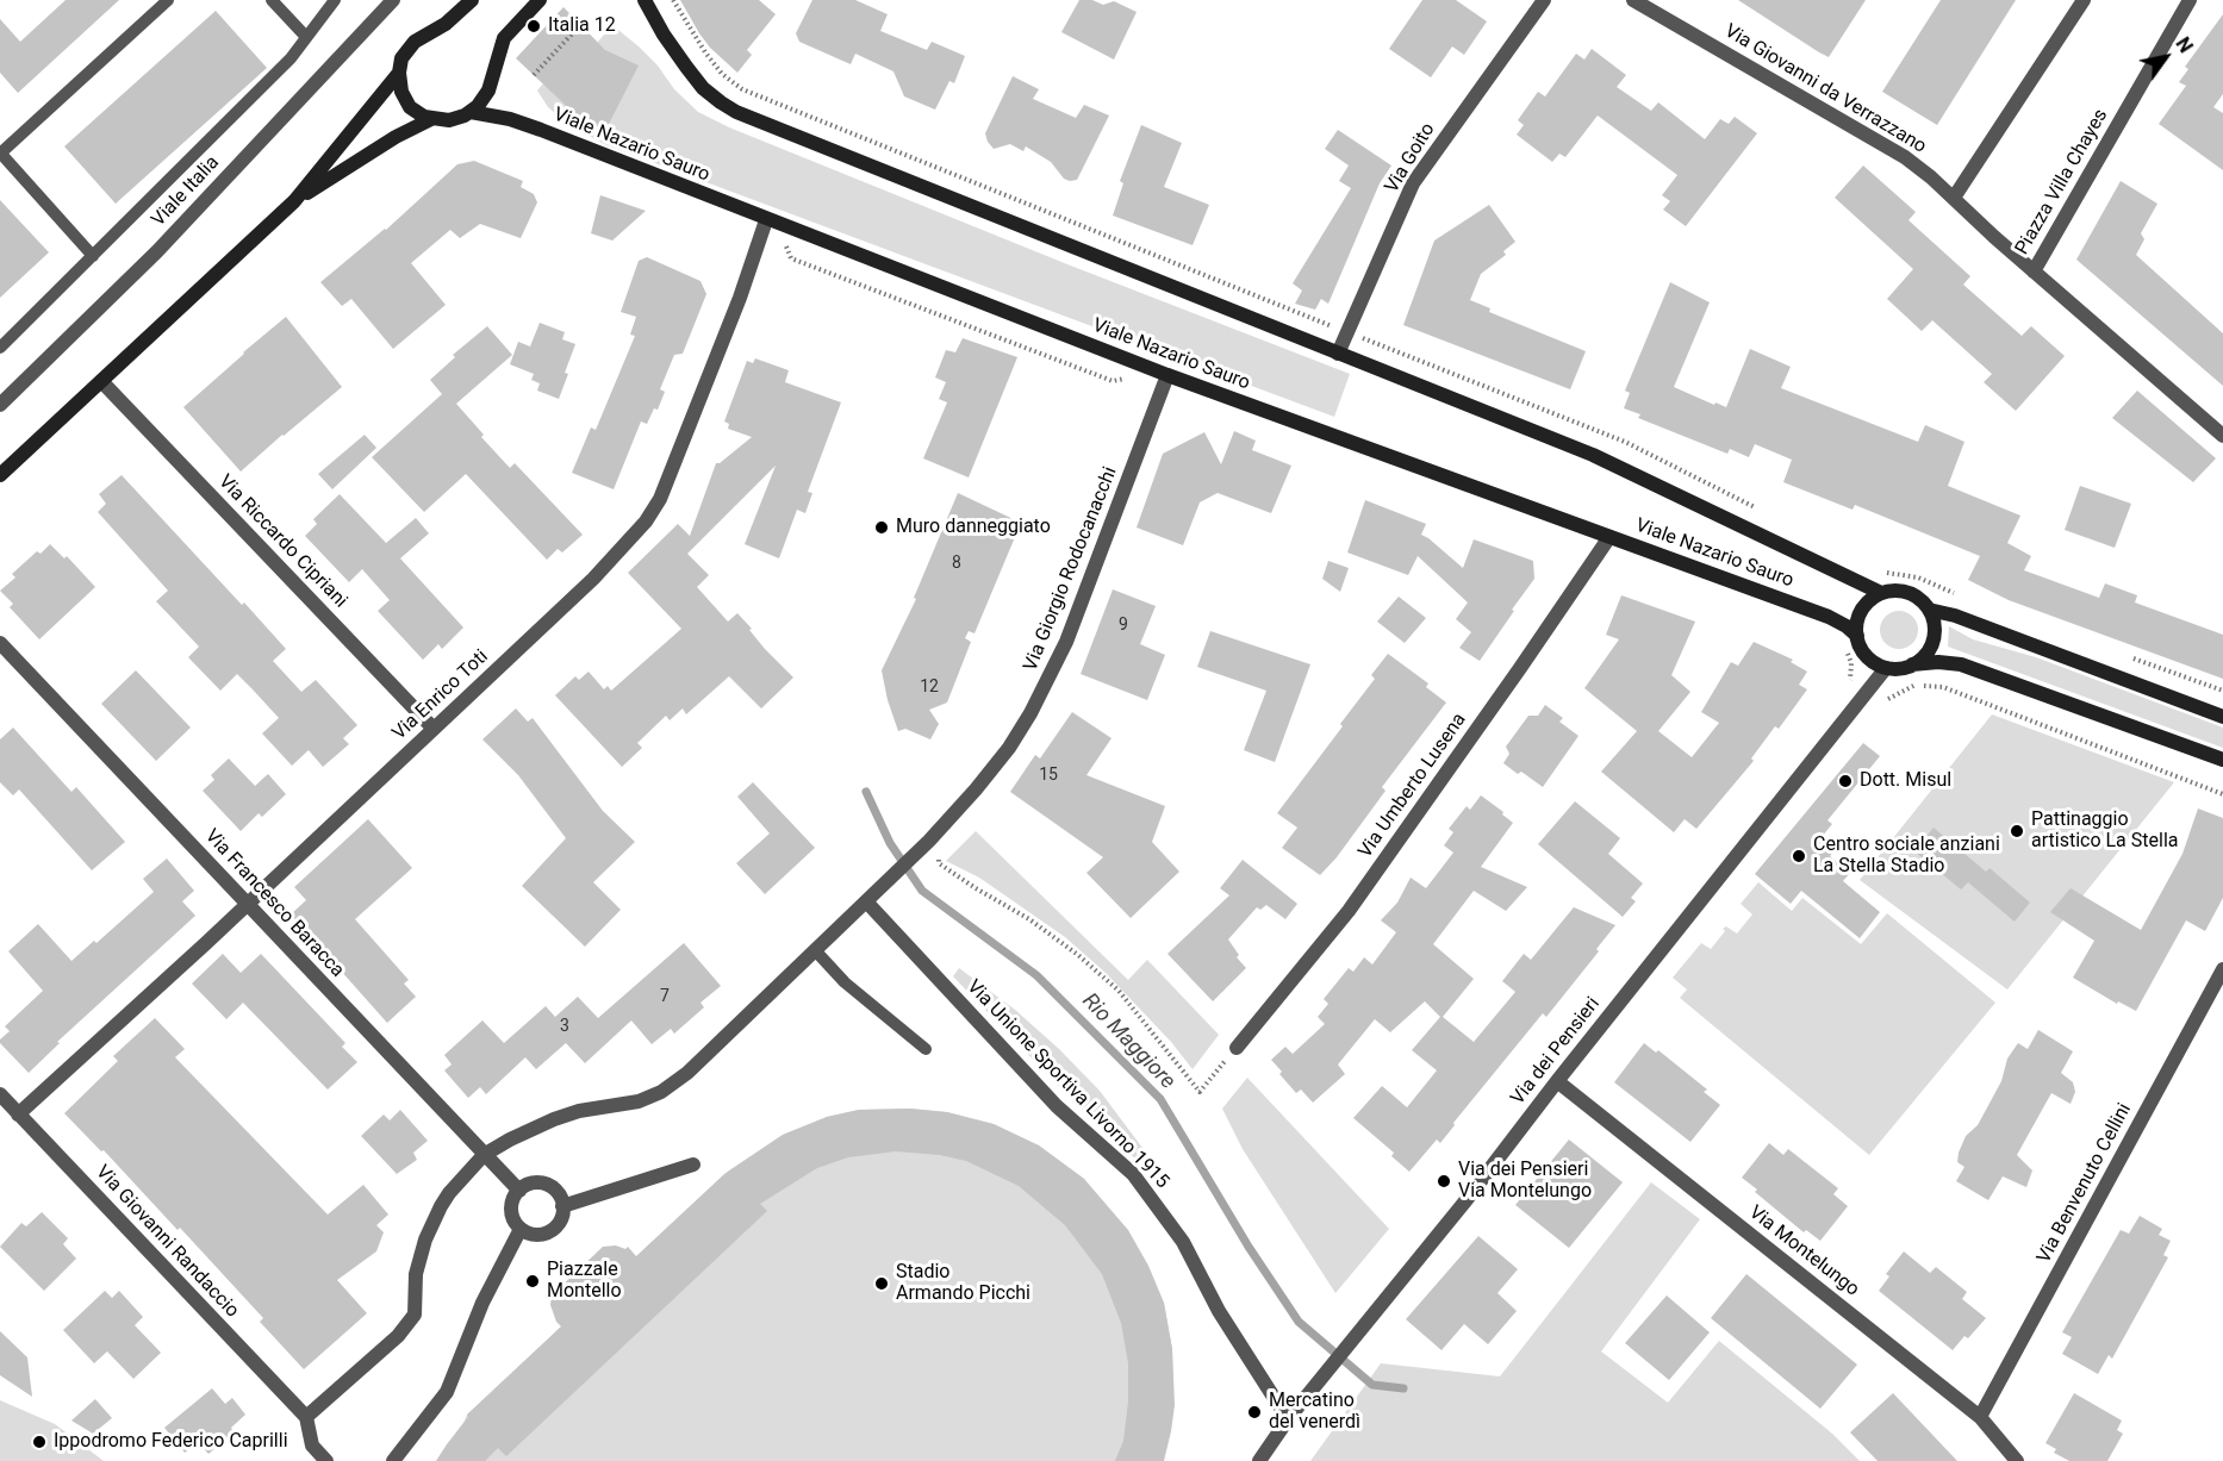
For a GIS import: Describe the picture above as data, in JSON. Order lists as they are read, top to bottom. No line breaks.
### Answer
{"streets":{"main road":["Viale Nazario Sauro"],"street":["Via Giovanni da Verrazzano","Via Goito","Piazza Villa Chayes","Viale Italia","Via Riccardo Cipriani","Via Giorgio Rodocanacchi","Via Enrico Toti","Via Umberto Lusena","Via Francesco Baracca","Via dei Pensieri","Via Unione Sportiva Livorno 1915","Via Benvenuto Cellini","Via Giovanni Randaccio","Via Montelungo"]},"crossings":[["Via Giovanni da Verrazzano","Piazza Villa Chayes"],["Viale Nazario Sauro","Via Goito"],["Viale Nazario Sauro","Via Giorgio Rodocanacchi"],["Viale Nazario Sauro","Via Enrico Toti"],["Viale Nazario Sauro","Via Umberto Lusena"],["Viale Nazario Sauro","Via dei Pensieri"],["Via Riccardo Cipriani","Via Enrico Toti"],["Via Giorgio Rodocanacchi","Via Unione Sportiva Livorno 1915"],["Via Enrico Toti","Via Francesco Baracca"],["Via Enrico Toti","Via Giovanni Randaccio"],["Via dei Pensieri","Via Unione Sportiva Livorno 1915"],["Via dei Pensieri","Via Montelungo"],["Via Benvenuto Cellini","Via Montelungo"]],"water":["Rio Maggiore"],"places":["Italia 12","Muro danneggiato","Dott. Misul","Pattinaggio artistico La Stella","Centro sociale anziani La Stella Stadio","Via dei Pensieri Via Montelungo","Piazzale Montello","Stadio Armando Picchi","Mercatino del venerdì","Ippodromo Federico Caprilli"],"house_numbers":["8","9","12","15","7","3"],"north":"top right"}
